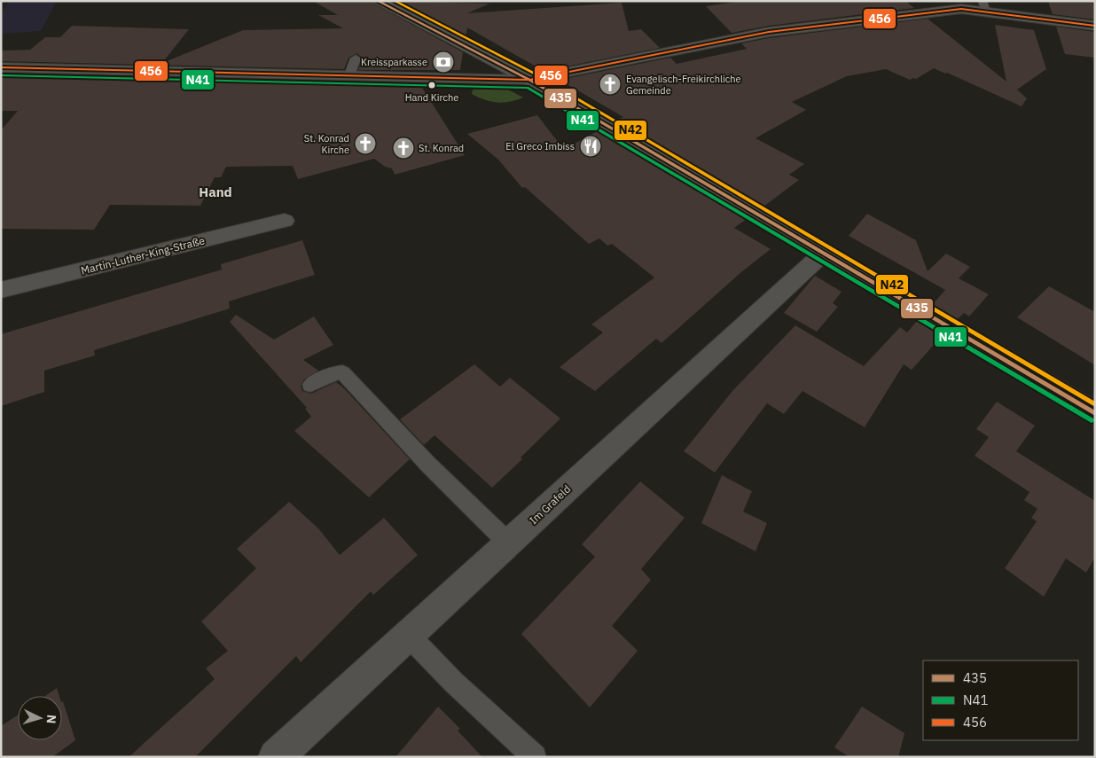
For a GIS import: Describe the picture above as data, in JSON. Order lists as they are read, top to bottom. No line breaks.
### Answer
{"streets":{"street":["Martin-Luther-King-Straße","Im Grafeld"]},"districts":["Hand"],"places":{"bank":["Kreissparkasse"],"church":["Evangelisch-Freikirchliche Gemeinde","St. Konrad Kirche","St. Konrad"],"other":["Hand Kirche"],"restaurant":["El Greco Imbiss"]},"lines":["transit line 435","transit line N42","transit line 456","transit line N41"],"legend":["435","N41","456"],"north":"right"}
